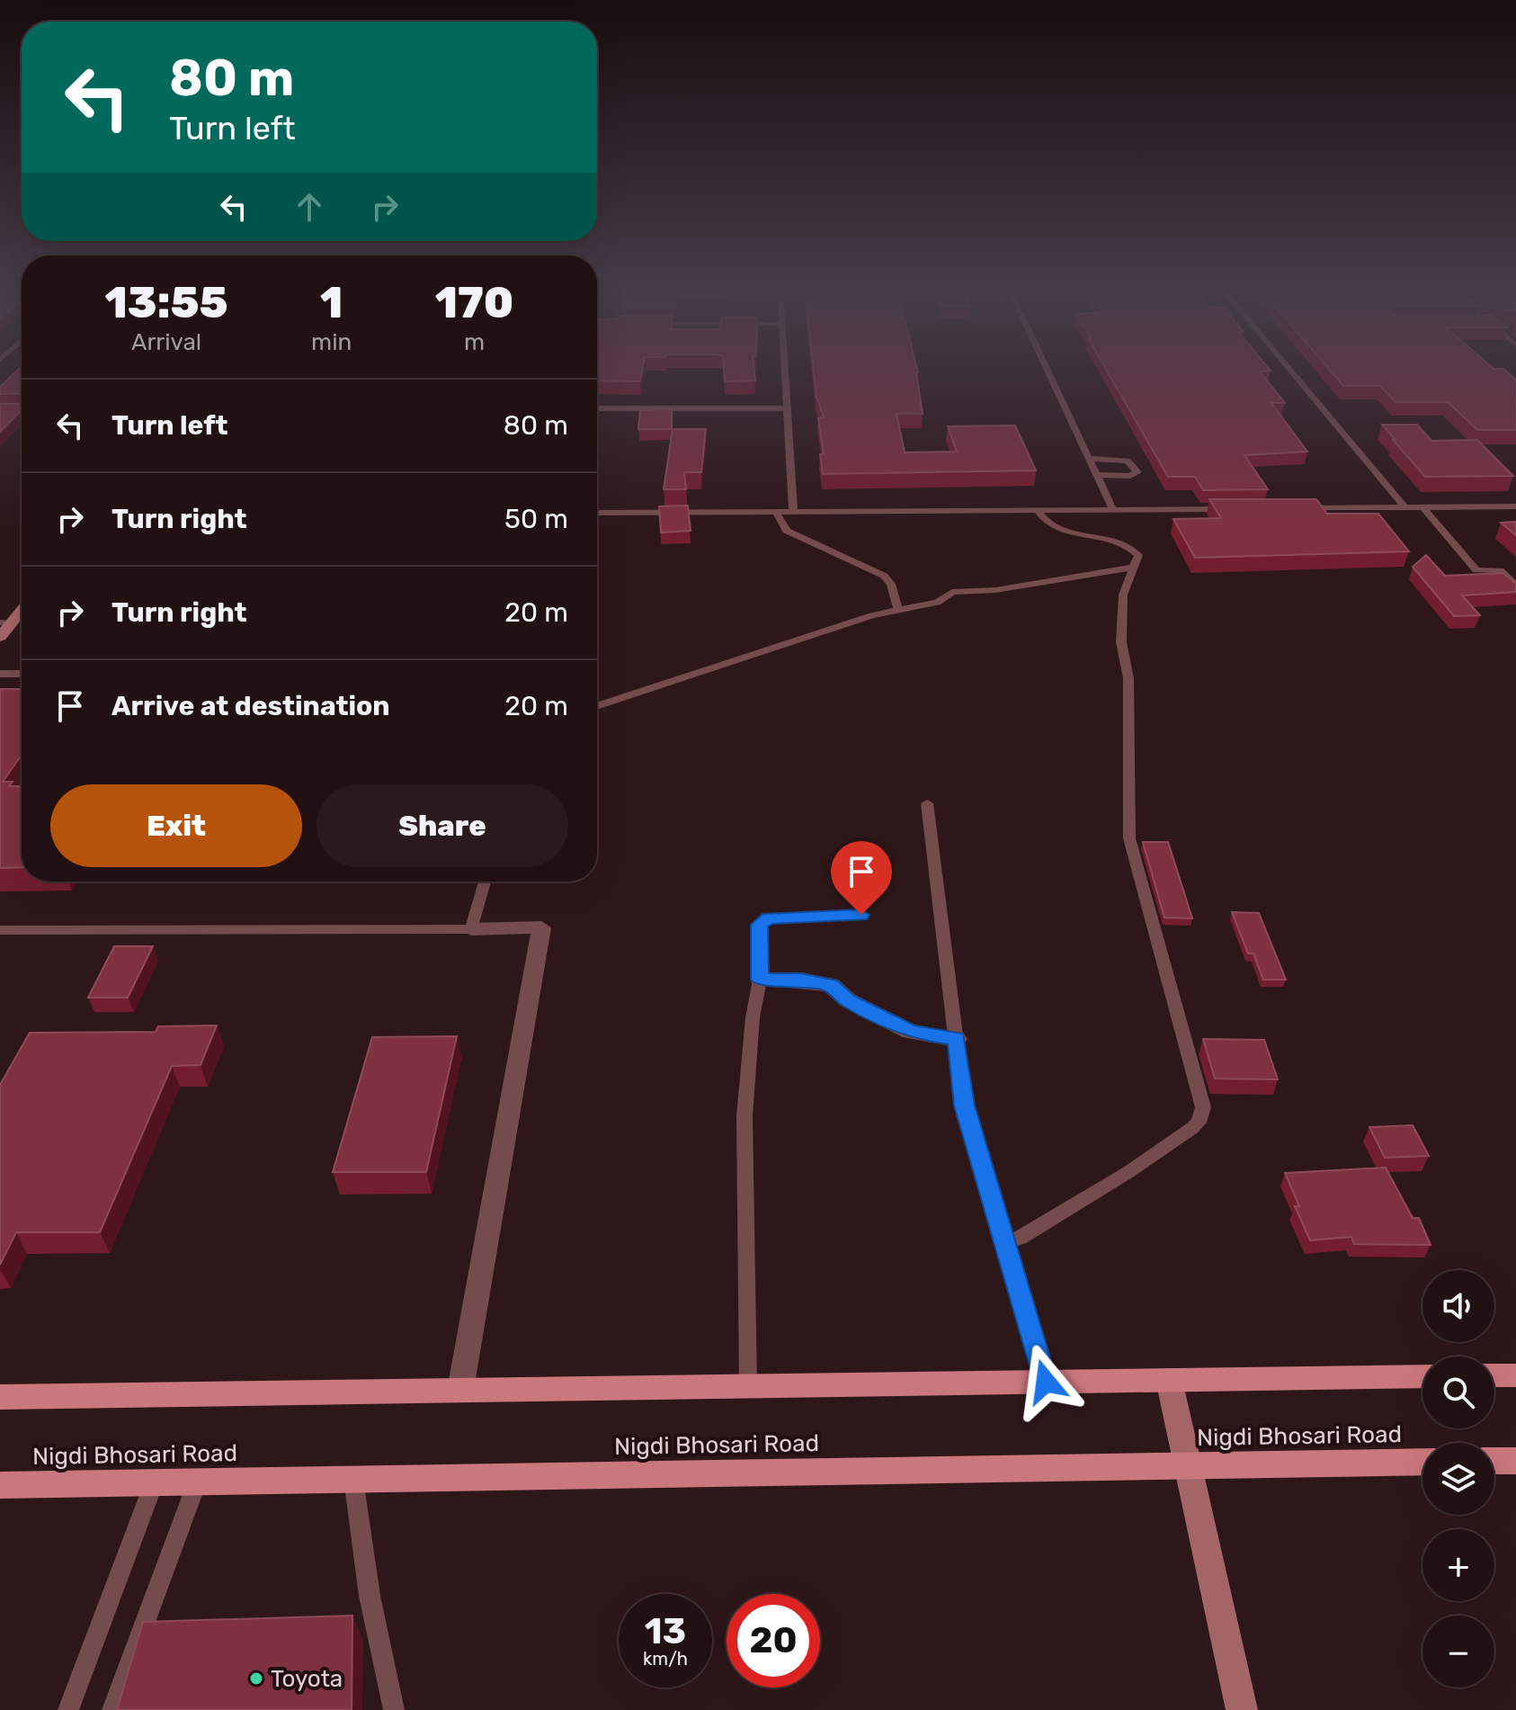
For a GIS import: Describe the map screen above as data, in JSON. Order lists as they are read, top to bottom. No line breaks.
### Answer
{"streets":{"main road":["Nigdi Bhosari Road"]},"places":["Toyota"],"page":{"turn":["80 m","Turn left"],"eta":["13:55","Arrival","1","min","170","m"],"list":[{"name":"Turn left","value":"80 m"},{"name":"Turn right","value":"50 m"},{"name":"Turn right","value":"20 m"},{"name":"Arrive at destination","value":"20 m"}],"buttons":["Exit","Share"],"map_buttons":["+","−"],"speed":"13 km/h","limit":"20"}}
